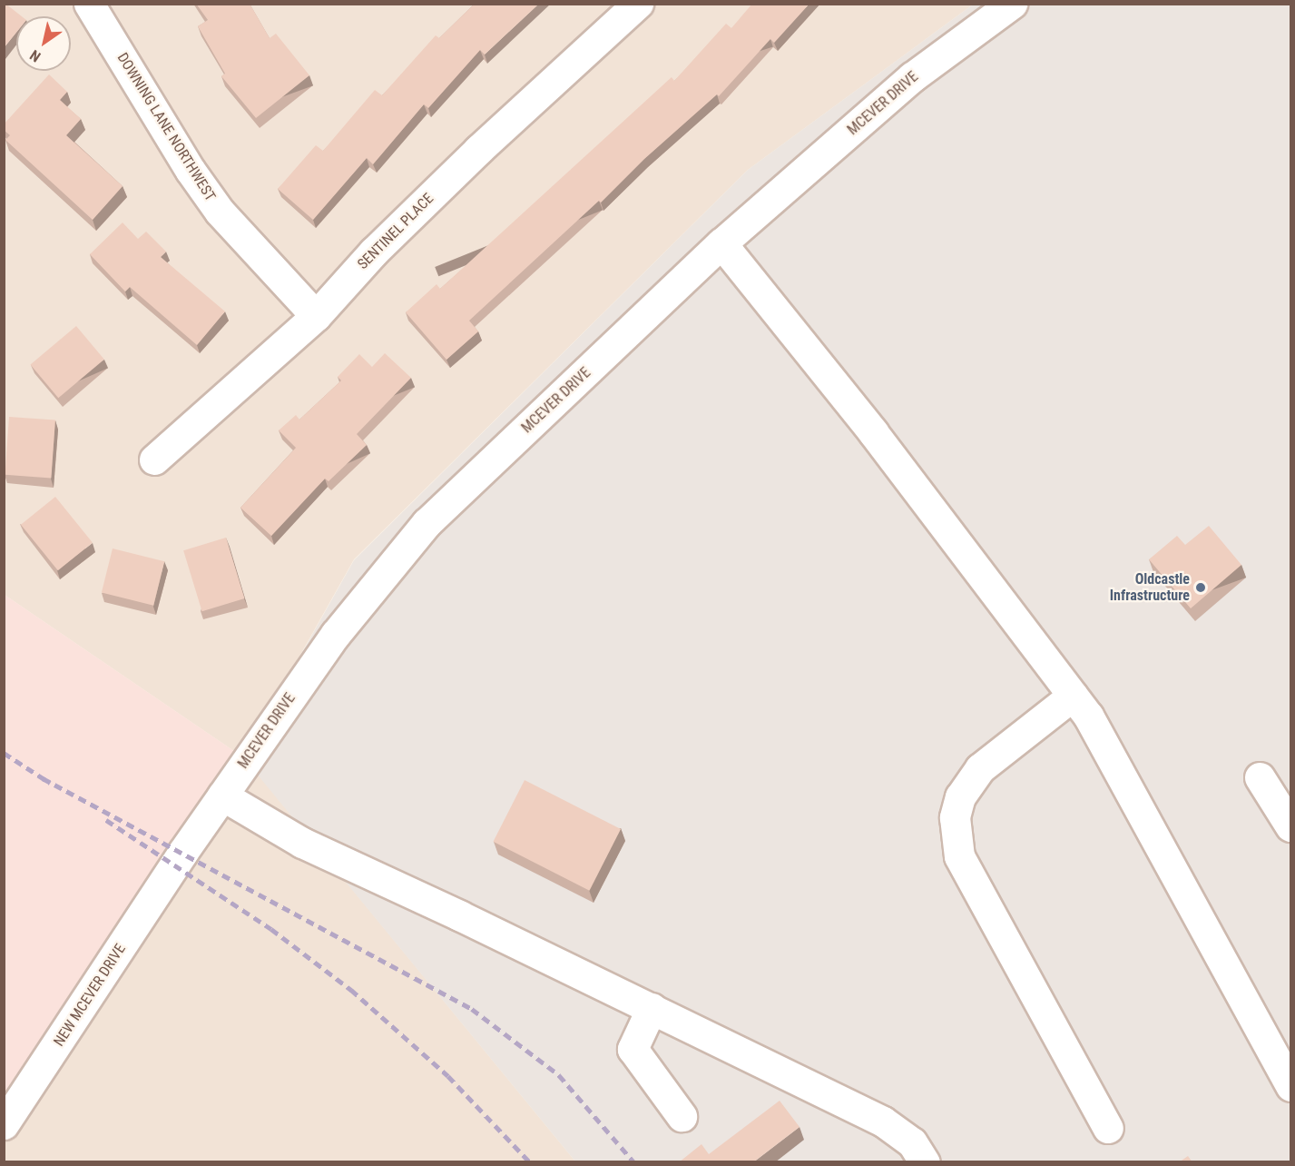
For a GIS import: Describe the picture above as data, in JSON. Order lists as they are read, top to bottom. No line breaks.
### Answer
{"streets":{"street":["MCEVER DRIVE","DOWNING LANE NORTHWEST","SENTINEL PLACE","NEW MCEVER DRIVE"]},"crossings":[["MCEVER DRIVE","NEW MCEVER DRIVE"],["DOWNING LANE NORTHWEST","SENTINEL PLACE"]],"places":["Oldcastle Infrastructure"],"north":"bottom left"}
